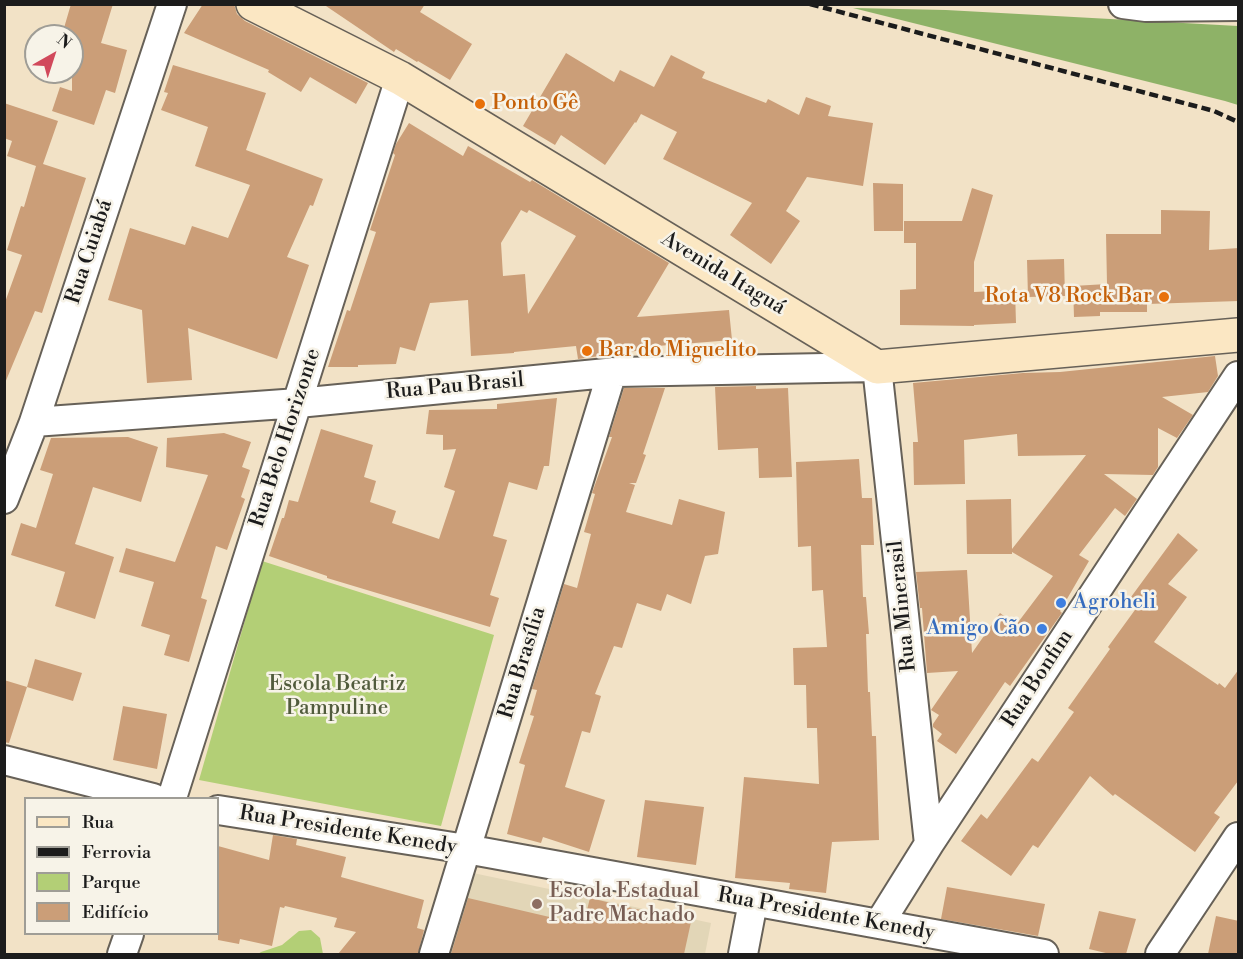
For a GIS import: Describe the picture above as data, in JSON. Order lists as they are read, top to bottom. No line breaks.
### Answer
{"streets":{"main road":["Avenida Itaguá"],"street":["Rua Cuiabá","Rua Pau Brasil","Rua Belo Horizonte","Rua Minerasil","Rua Brasília","Rua Bonfim","Rua Presidente Kenedy"]},"crossings":[["Rua Cuiabá","Rua Pau Brasil"],["Avenida Itaguá","Rua Pau Brasil"],["Avenida Itaguá","Rua Belo Horizonte"],["Avenida Itaguá","Rua Minerasil"],["Rua Pau Brasil","Rua Belo Horizonte"],["Rua Pau Brasil","Rua Minerasil"],["Rua Pau Brasil","Rua Brasília"],["Rua Minerasil","Rua Bonfim"],["Rua Brasília","Rua Presidente Kenedy"],["Rua Bonfim","Rua Presidente Kenedy"]],"parks":["Escola Beatriz Pampuline"],"places":["Ponto Gê","Rota V8 Rock Bar","Bar do Miguelito","Agroheli","Amigo Cão","Escola Estadual Padre Machado"],"legend":["Rua","Ferrovia","Parque","Edifício"],"north":"top right"}
